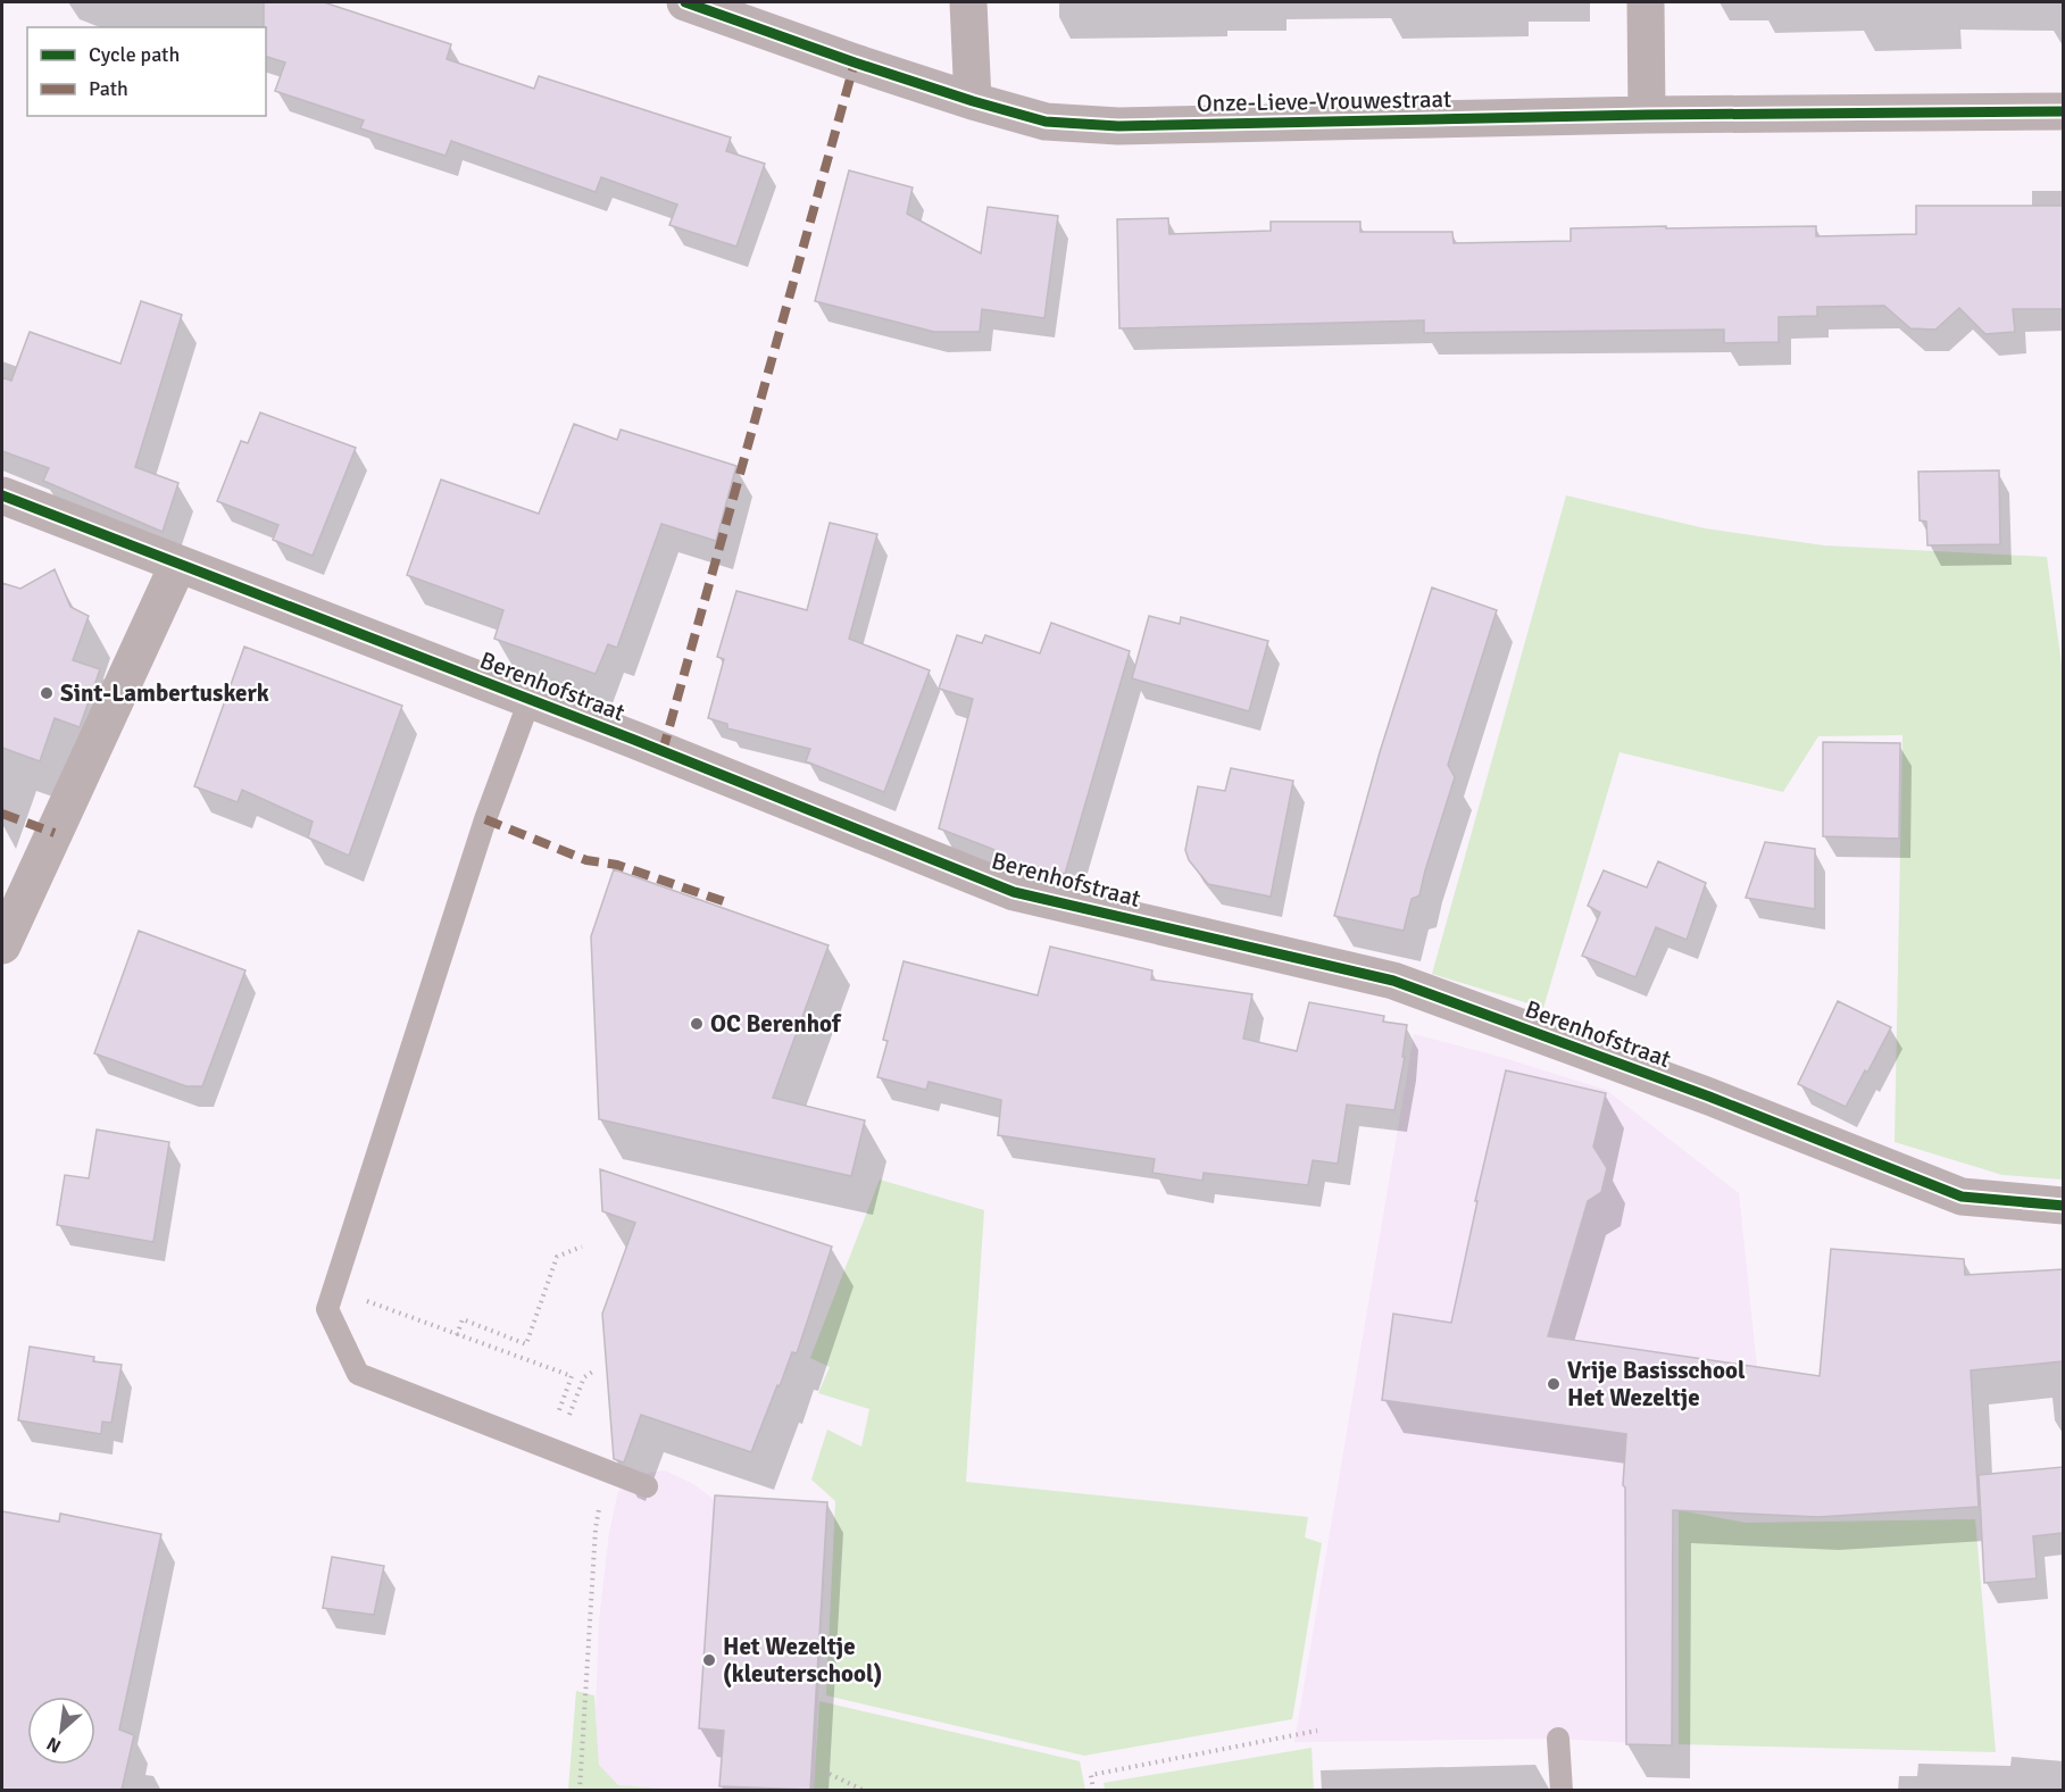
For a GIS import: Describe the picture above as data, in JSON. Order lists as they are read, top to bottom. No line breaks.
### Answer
{"streets":{"street":["Onze-Lieve-Vrouwestraat","Berenhofstraat"]},"places":["Sint-Lambertuskerk","OC Berenhof","Vrije Basisschool Het Wezeltje","Het Wezeltje (kleuterschool)"],"legend":["Cycle path","Path"],"north":"bottom left"}
